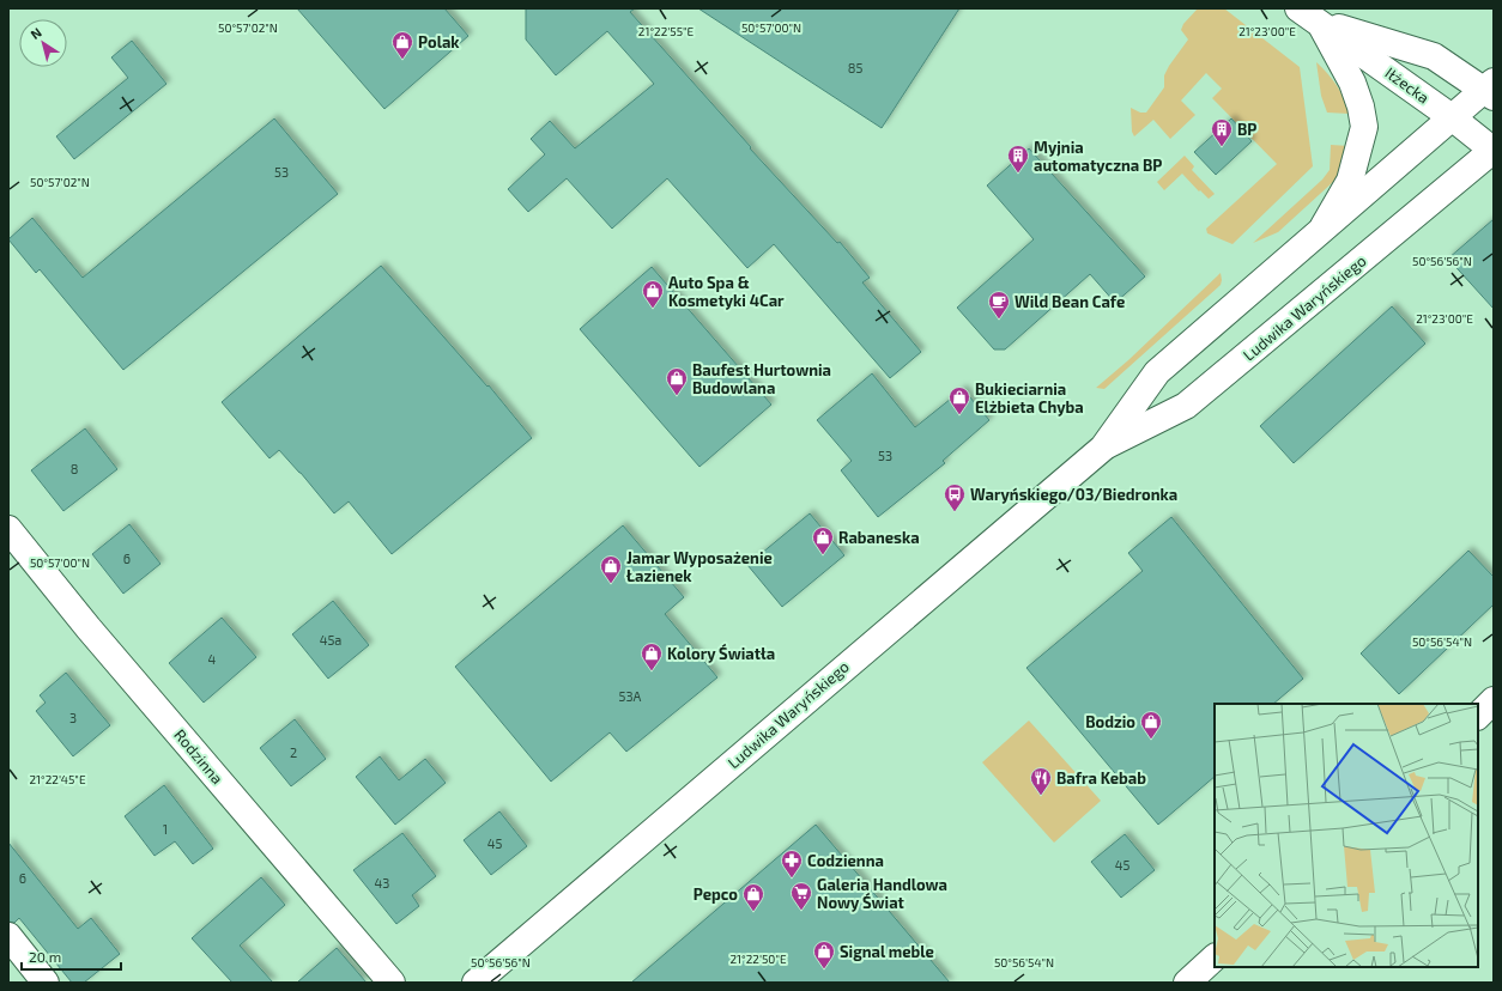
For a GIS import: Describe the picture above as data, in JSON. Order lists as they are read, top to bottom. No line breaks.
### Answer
{"streets":{"main road":["Iłżecka","Ludwika Waryńskiego","Rodzinna"]},"crossings":[["Iłżecka","Ludwika Waryńskiego"]],"places":{"shop":["Polak","Auto Spa & Kosmetyki 4Car","Baufest Hurtownia Budowlana","Bukieciarnia Elżbieta Chyba","Rabaneska","Jamar Wyposażenie Łazienek","Kolory Światła","Bodzio","Pepco","Signal meble"],"building":["BP","Myjnia automatyczna BP"],"cafe":["Wild Bean Cafe"],"bus stop":["Waryńskiego/03/Biedronka"],"restaurant":["Bafra Kebab"],"pharmacy":["Codzienna"],"supermarket":["Galeria Handlowa Nowy Świat"]},"house_numbers":["85","53","53","8","6","45a","4","53A","3","2","1","45","45","6","43"],"scale_bar":"20 m","north":"top left","coordinates":["50°57'02\"N","50°57'00\"N","21°22'55\"E","21°23'00\"E","50°56'56\"N","50°56'54\"N","21°22'45\"E","21°22'50\"E"]}
